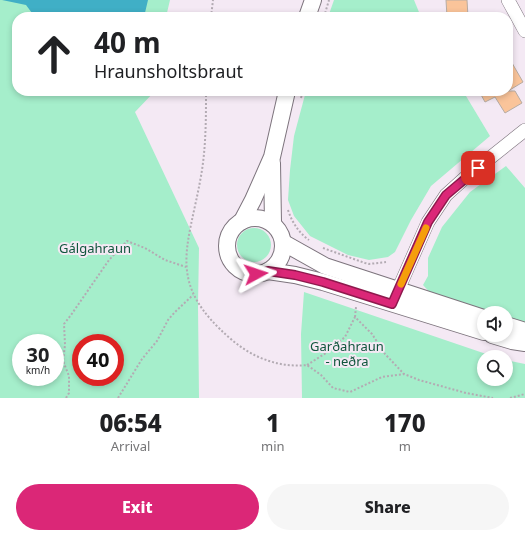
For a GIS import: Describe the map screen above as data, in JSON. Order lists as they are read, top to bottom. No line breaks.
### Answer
{"parks":["Gálgahraun","Garðahraun - neðra"],"page":{"turn":["40 m","Hraunsholtsbraut"],"speed":"30 km/h","limit":"40","eta":["06:54","Arrival","1","min","170","m"],"buttons":["Exit","Share"]}}
